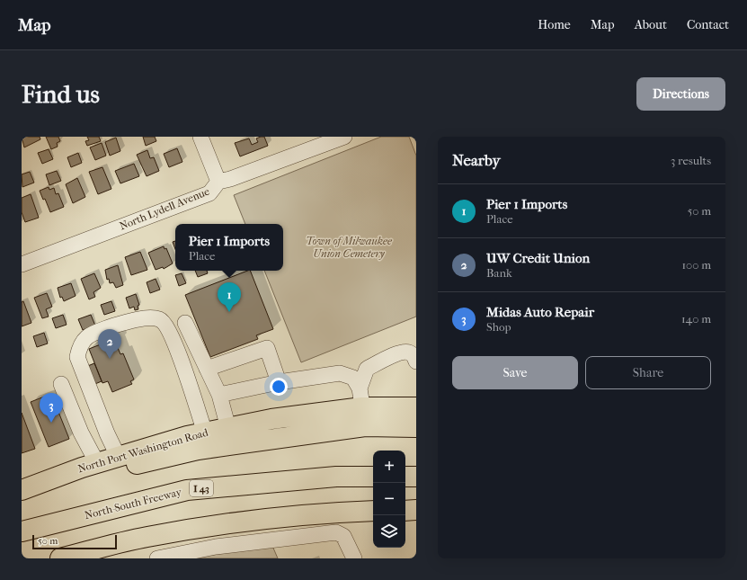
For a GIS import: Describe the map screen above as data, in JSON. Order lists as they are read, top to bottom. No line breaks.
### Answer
{"streets":{"main road":["North Port Washington Road","I 43","North-South Freeway"],"street":["North Lydell Avenue"]},"parks":["Town of Milwaukee Union Cemetery"],"scale_bar":"50 m","page":{"header":"Map","nav":["Home","Map","About","Contact"],"buttons":["Directions",["Save","Share"]],"title":"Find us","heading":["Nearby","3 results"],"list":[{"mark":"1","name":"Pier 1 Imports","note":"Place","value":"50 m"},{"mark":"2","name":"UW Credit Union","note":"Bank","value":"100 m"},{"mark":"3","name":"Midas Auto Repair","note":"Shop","value":"140 m"}],"popup":["Pier 1 Imports","Place"],"pins":["1","2","3"],"map_buttons":["+","−"],"scale":"50 m"}}
